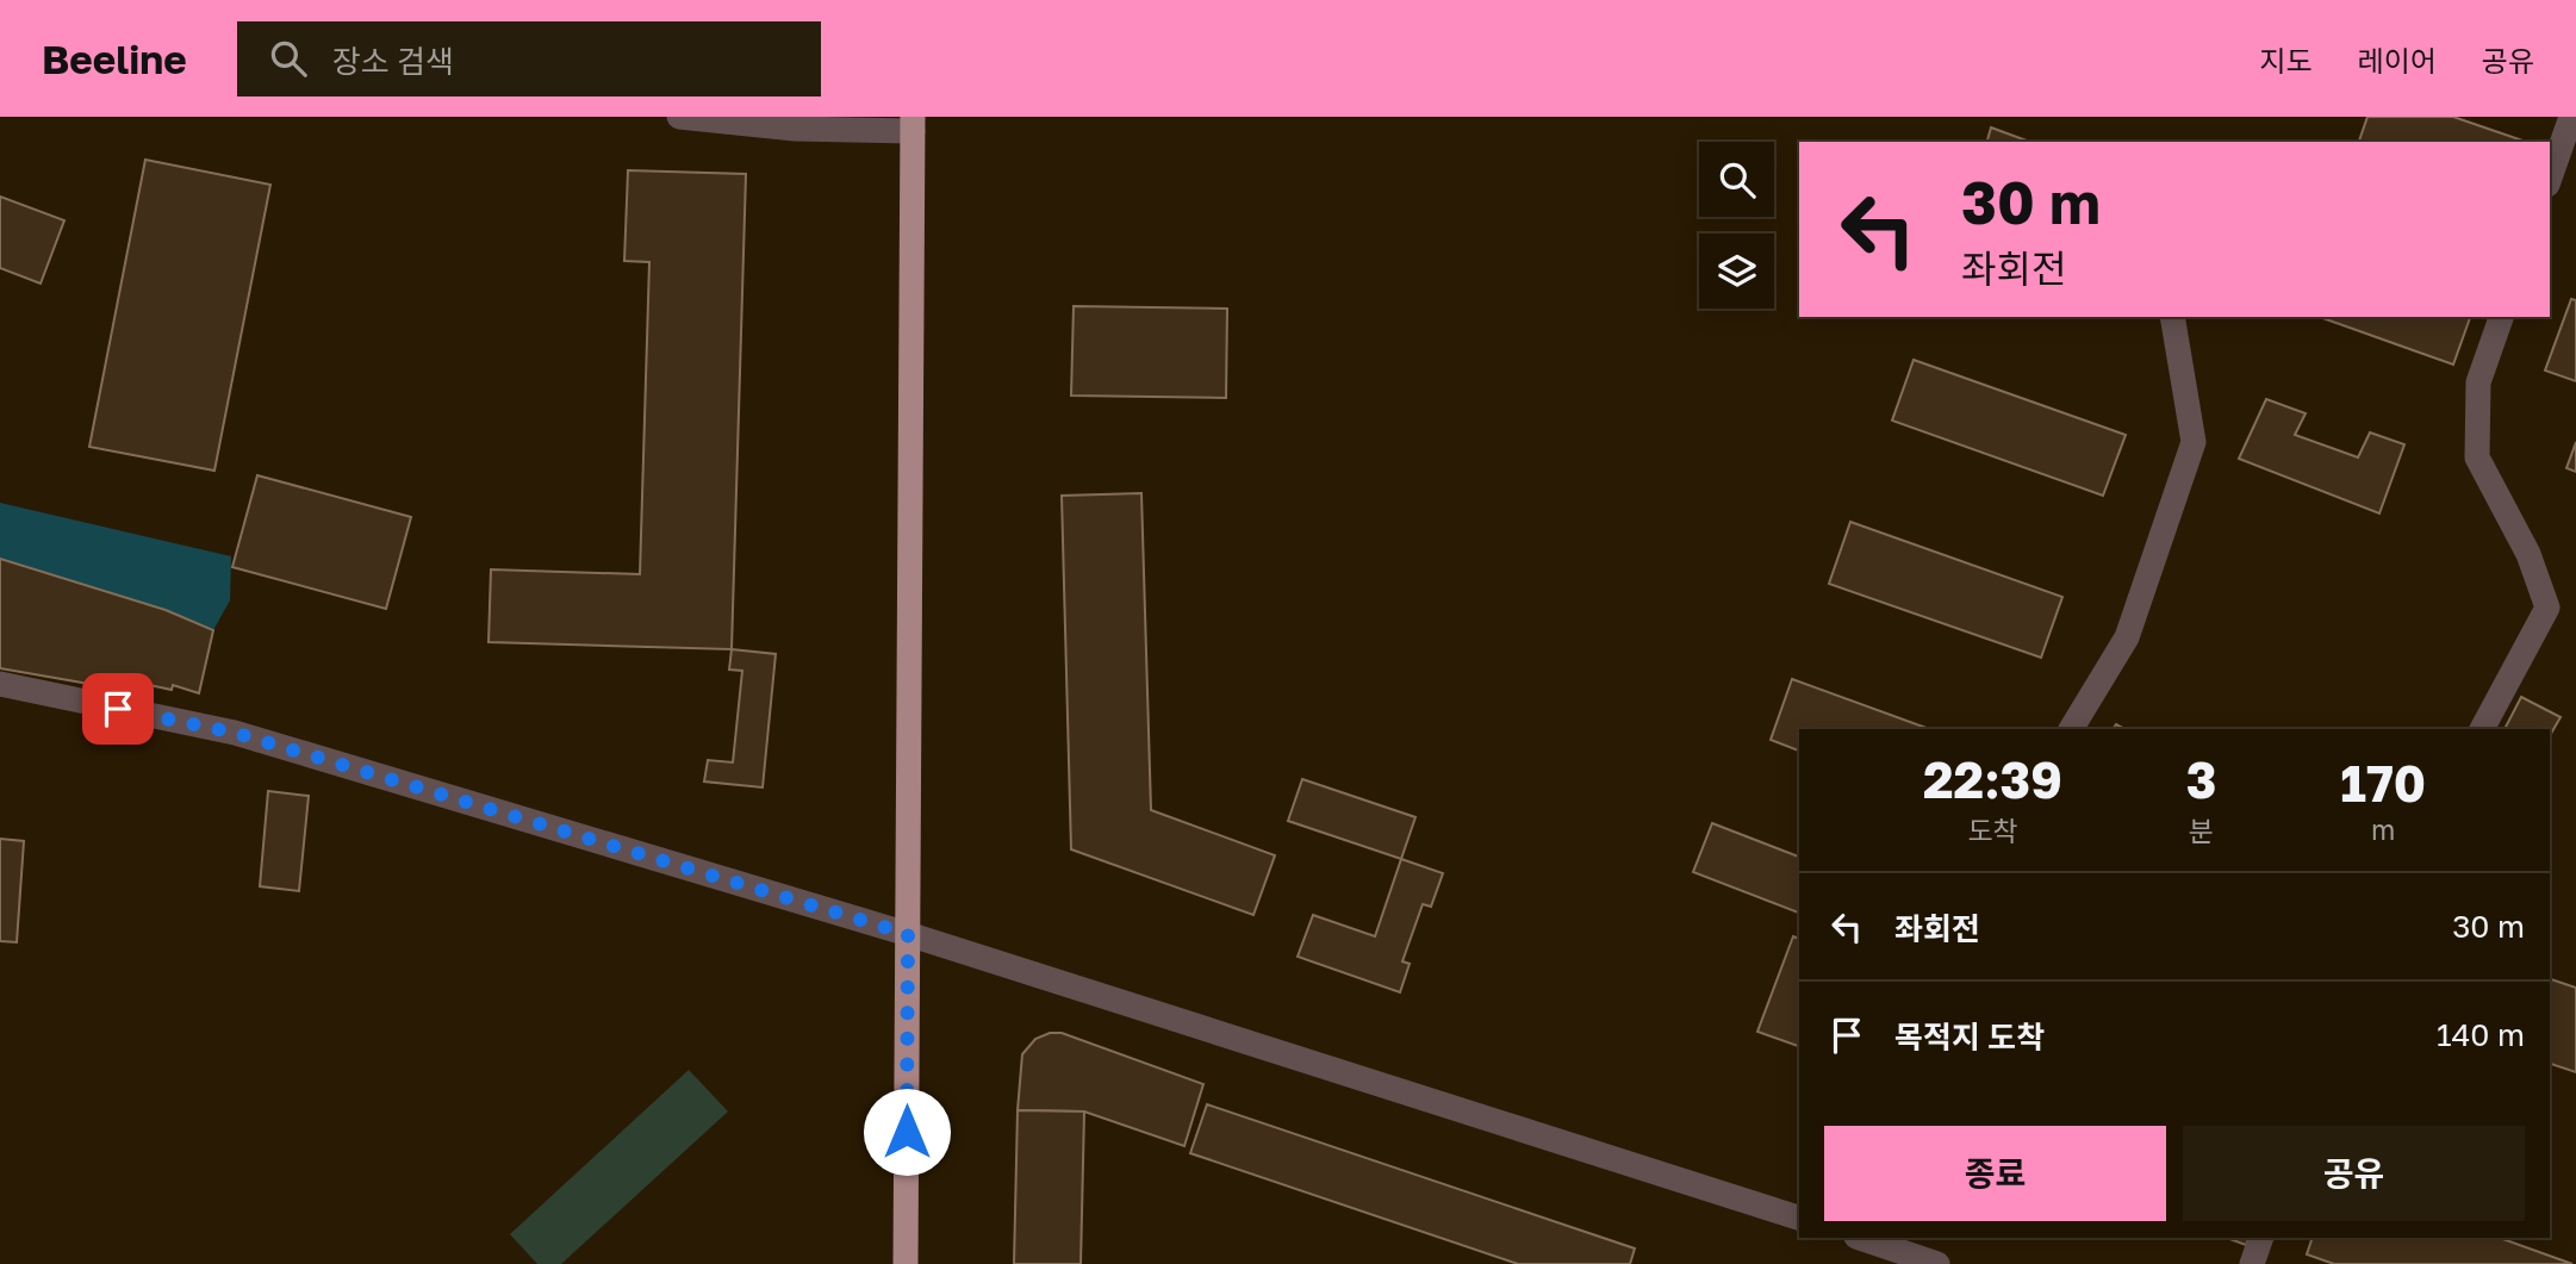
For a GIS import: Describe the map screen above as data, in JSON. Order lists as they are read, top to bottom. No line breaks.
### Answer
{"page":{"header":"Beeline","search":"장소 검색","nav":["지도","레이어","공유"],"turn":["30 m","좌회전"],"eta":["22:39","도착","3","분","170","m"],"list":[{"name":"좌회전","value":"30 m"},{"name":"목적지 도착","value":"140 m"}],"buttons":["종료","공유"]}}
